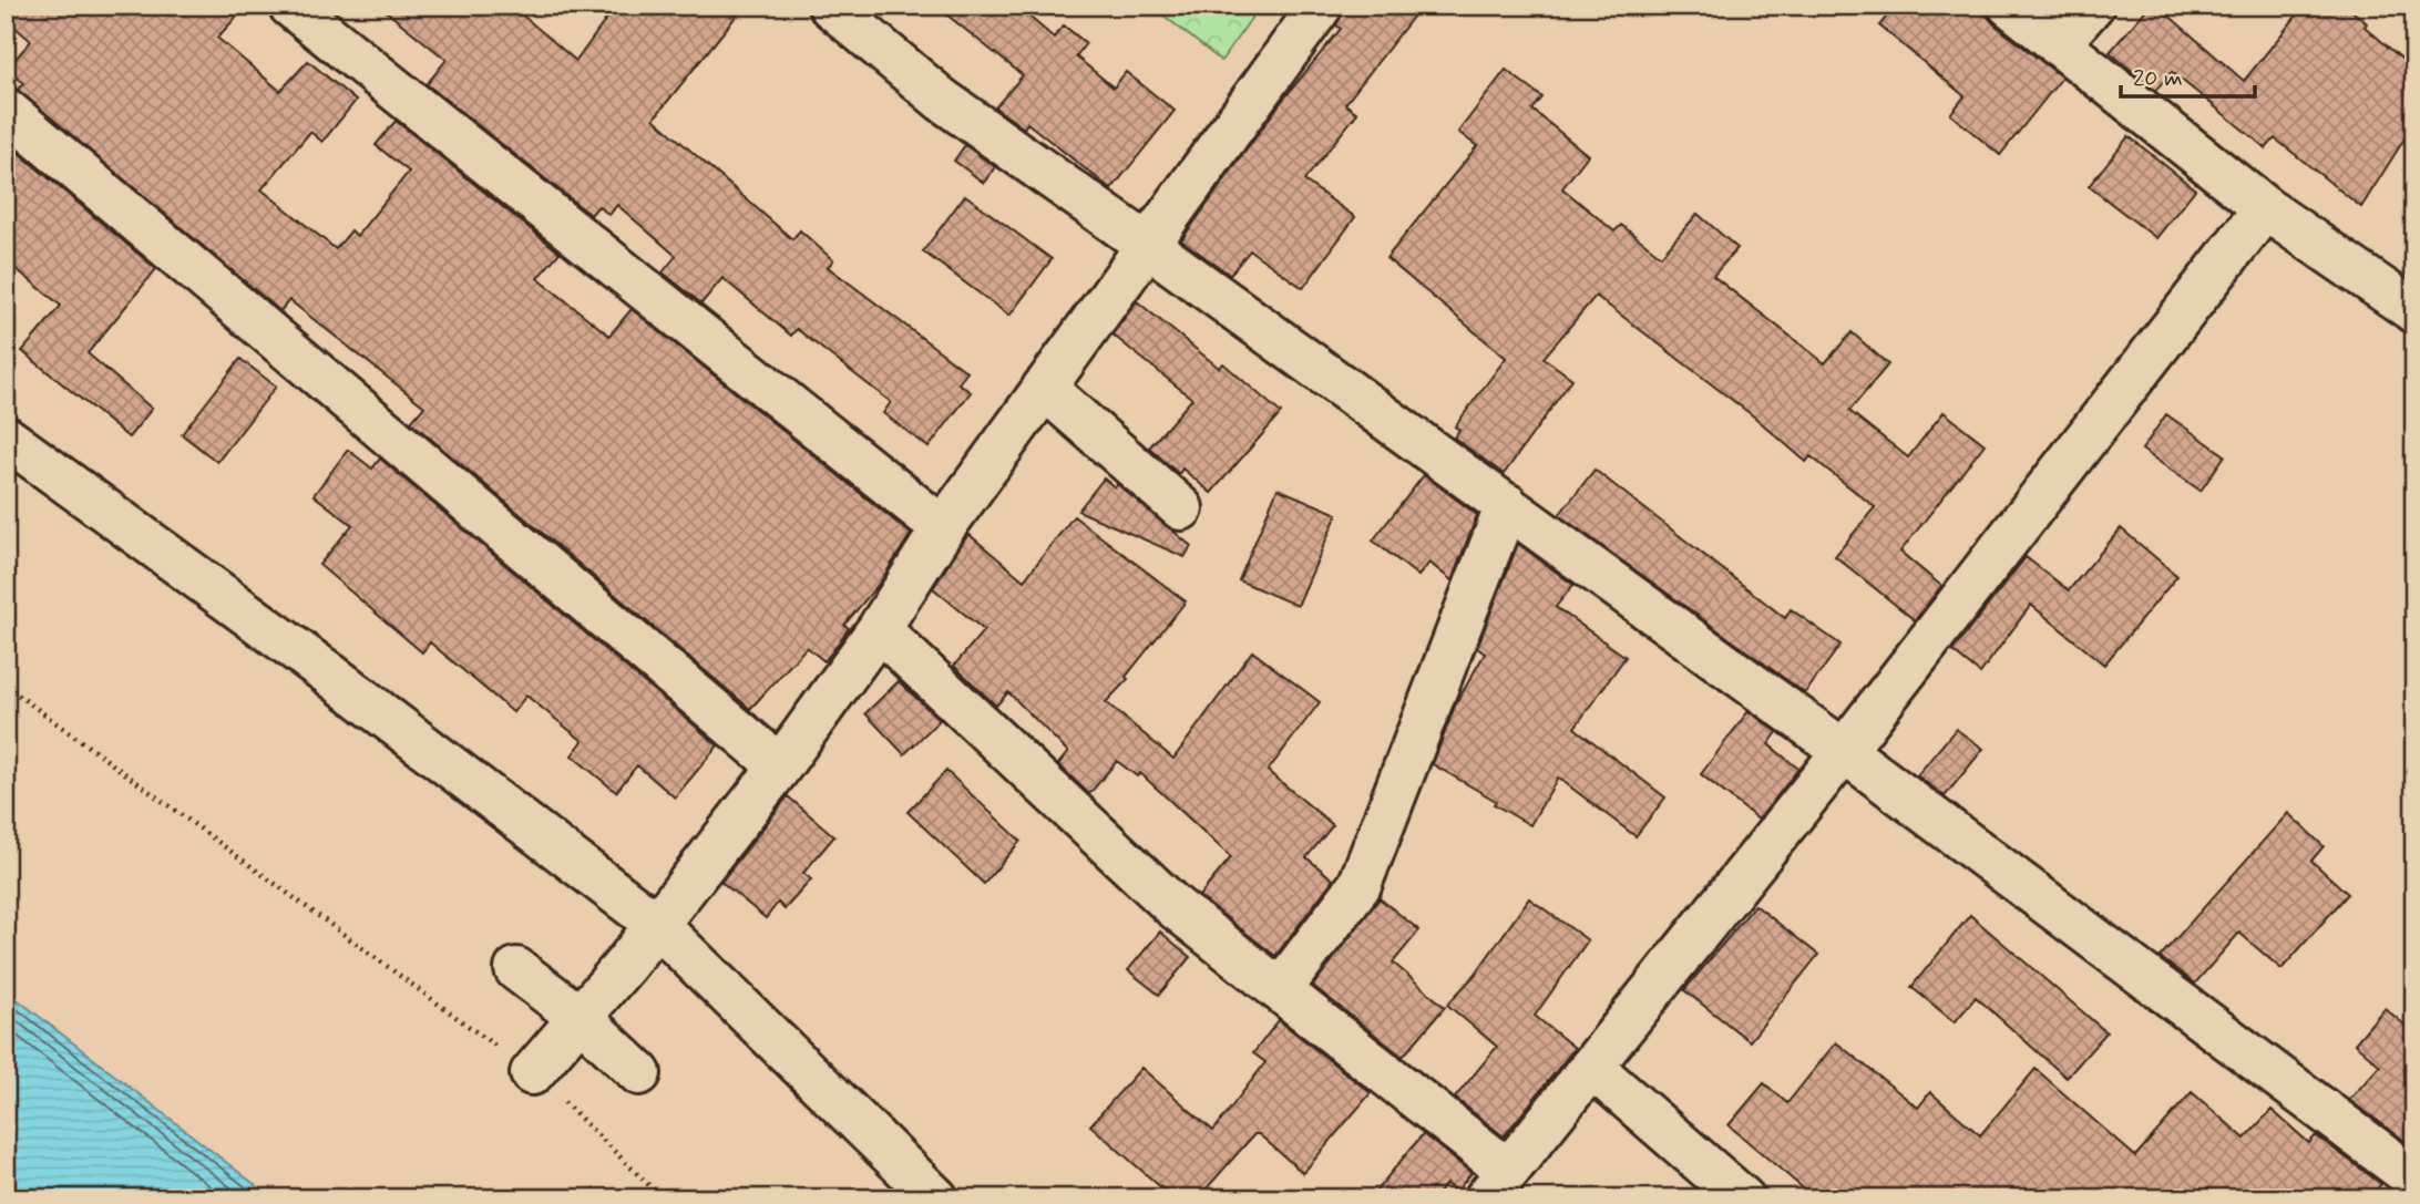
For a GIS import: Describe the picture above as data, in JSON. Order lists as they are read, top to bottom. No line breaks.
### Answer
{"scale_bar":"20 m"}
